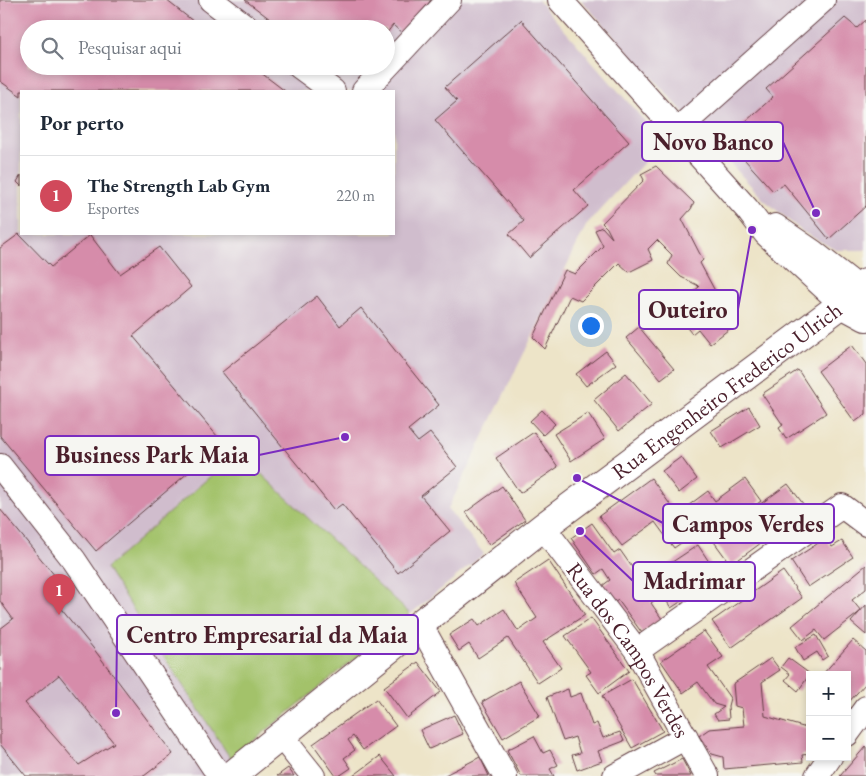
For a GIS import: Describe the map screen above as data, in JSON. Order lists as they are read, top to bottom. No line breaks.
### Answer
{"streets":{"main road":["Rua Engenheiro Frederico Ulrich"],"street":["Rua dos Campos Verdes"]},"crossings":[["Rua Engenheiro Frederico Ulrich","Rua dos Campos Verdes"]],"places":["Novo Banco","Outeiro","Business Park Maia","Campos Verdes","Madrimar","Centro Empresarial da Maia"],"page":{"search":"Pesquisar aqui","heading":"Por perto","list":[{"mark":"1","name":"The Strength Lab Gym","note":"Esportes","value":"220 m"}],"pins":"1","map_buttons":["+","−"]}}
